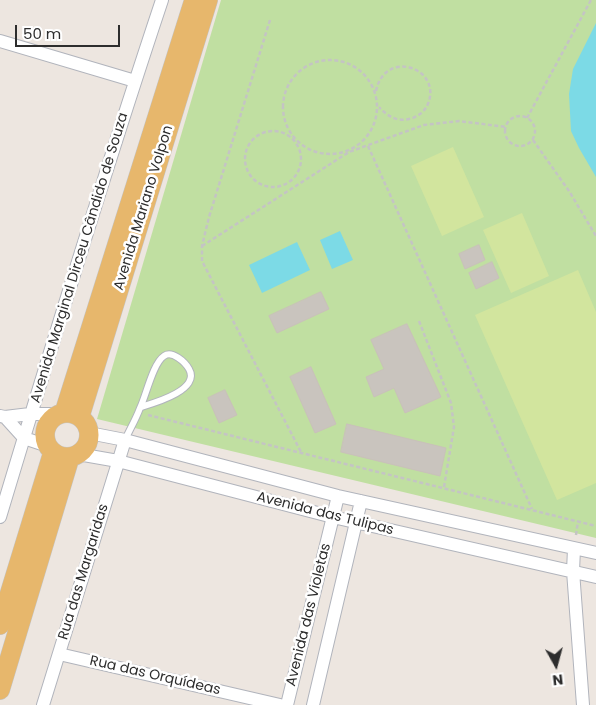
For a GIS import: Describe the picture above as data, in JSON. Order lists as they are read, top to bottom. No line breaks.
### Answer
{"streets":{"main road":["Avenida Mariano Volpon"],"street":["Avenida Marginal Dirceu Cândido de Souza","Avenida das Tulipas","Rua das Margaridas","Avenida das Violetas","Rua das Orquídeas"]},"crossings":[["Avenida Mariano Volpon","Avenida das Tulipas"],["Avenida Marginal Dirceu Cândido de Souza","Avenida das Tulipas"],["Avenida das Tulipas","Rua das Margaridas"],["Avenida das Tulipas","Avenida das Violetas"],["Rua das Margaridas","Rua das Orquídeas"]],"scale_bar":"50 m","north":"bottom"}
